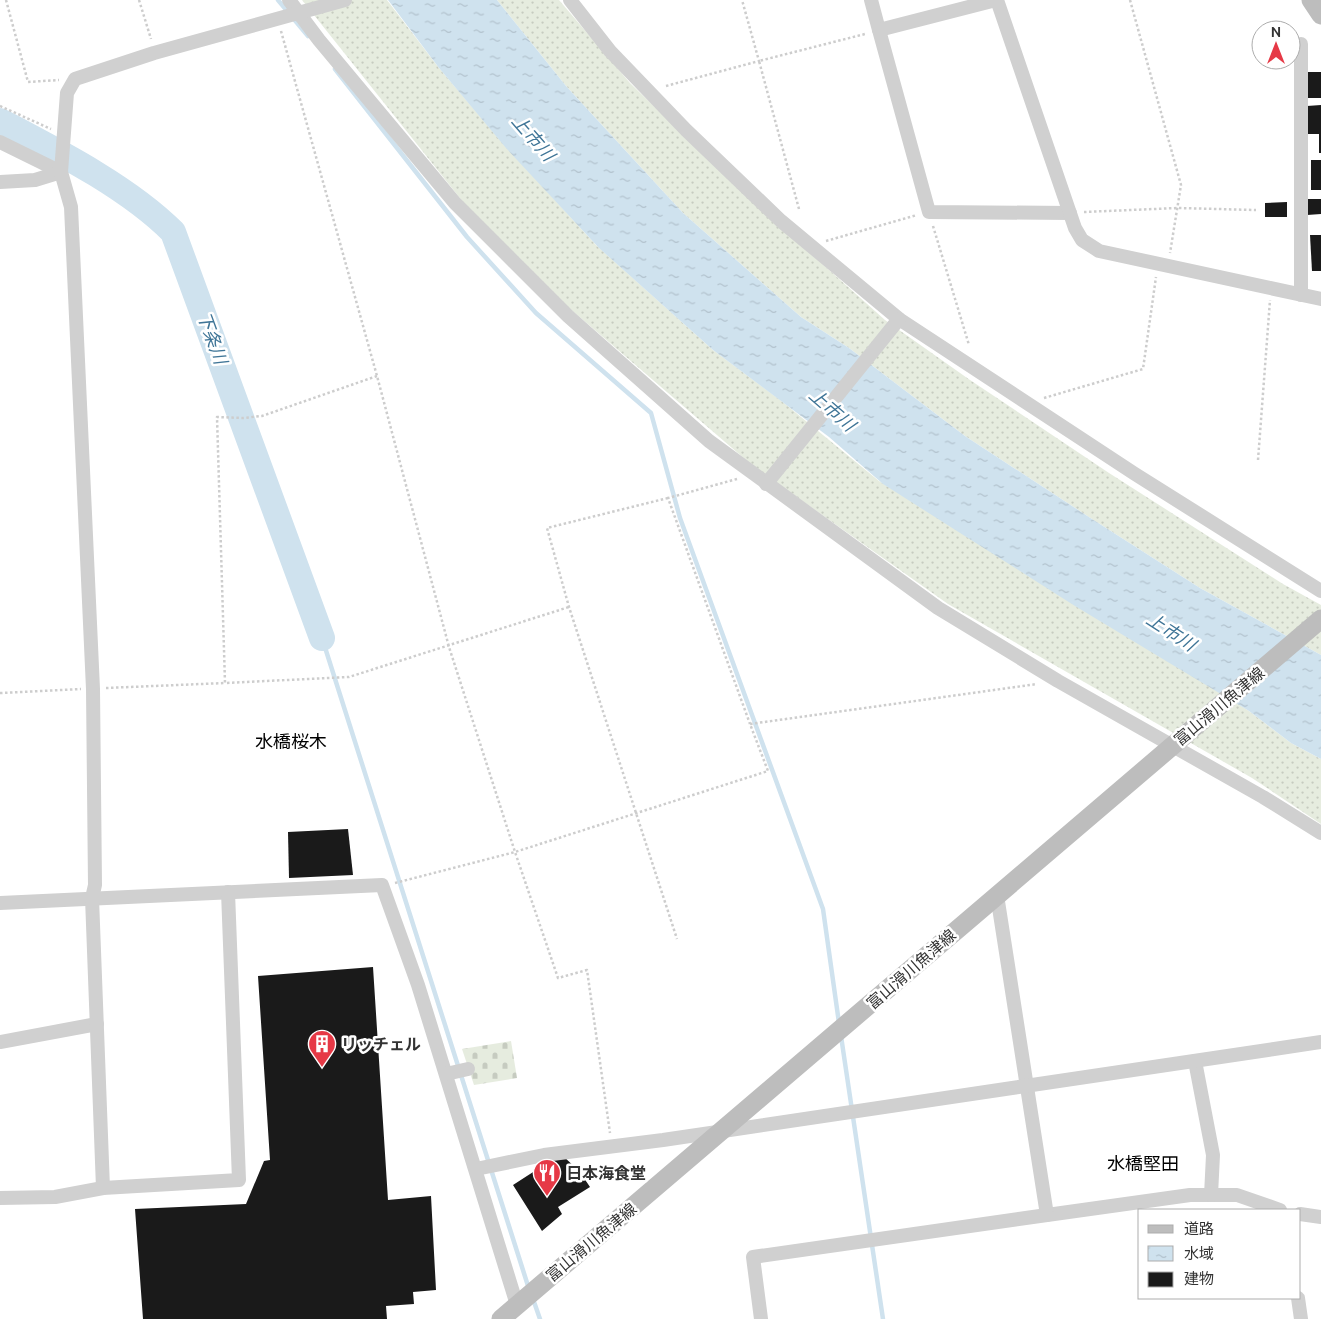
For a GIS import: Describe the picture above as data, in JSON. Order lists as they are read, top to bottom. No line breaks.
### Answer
{"streets":{"main road":["富山滑川魚津線"]},"districts":["水橋桜木","水橋堅田"],"water":["上市川","下条川"],"places":{"building":["リッチェル"],"restaurant":["日本海食堂"]},"legend":["道路","水域","建物"],"north":"top"}
